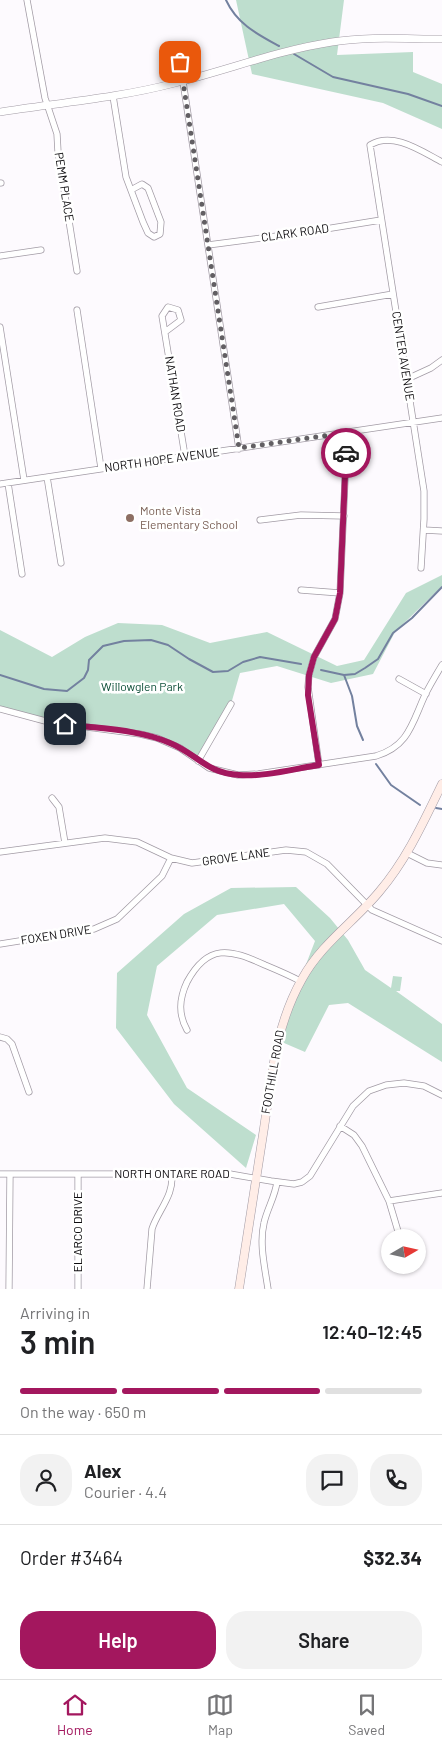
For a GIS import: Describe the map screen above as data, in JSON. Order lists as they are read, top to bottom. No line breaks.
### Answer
{"streets":{"main road":["FOOTHILL ROAD"],"street":["PEMM PLACE","CLARK ROAD","CENTER AVENUE","NATHAN ROAD","NORTH HOPE AVENUE","GROVE LANE","FOXEN DRIVE","NORTH ONTARE ROAD","EL ARCO DRIVE"]},"crossings":[["CLARK ROAD","CENTER AVENUE"],["CENTER AVENUE","NORTH HOPE AVENUE"],["NATHAN ROAD","NORTH HOPE AVENUE"],["GROVE LANE","FOXEN DRIVE"],["GROVE LANE","FOOTHILL ROAD"],["FOOTHILL ROAD","NORTH ONTARE ROAD"],["NORTH ONTARE ROAD","EL ARCO DRIVE"]],"parks":["Willowglen Park"],"places":["Monte Vista Elementary School"],"north":"right","page":{"heading":["3 min","Arriving in","12:40–12:45"],"panel":["Alex","Courier · 4.4","Order #3464","$32.34"],"bar":"On the way · 650 m","buttons":["Help","Share"],"tabs":["Home","Map","Saved"]}}
